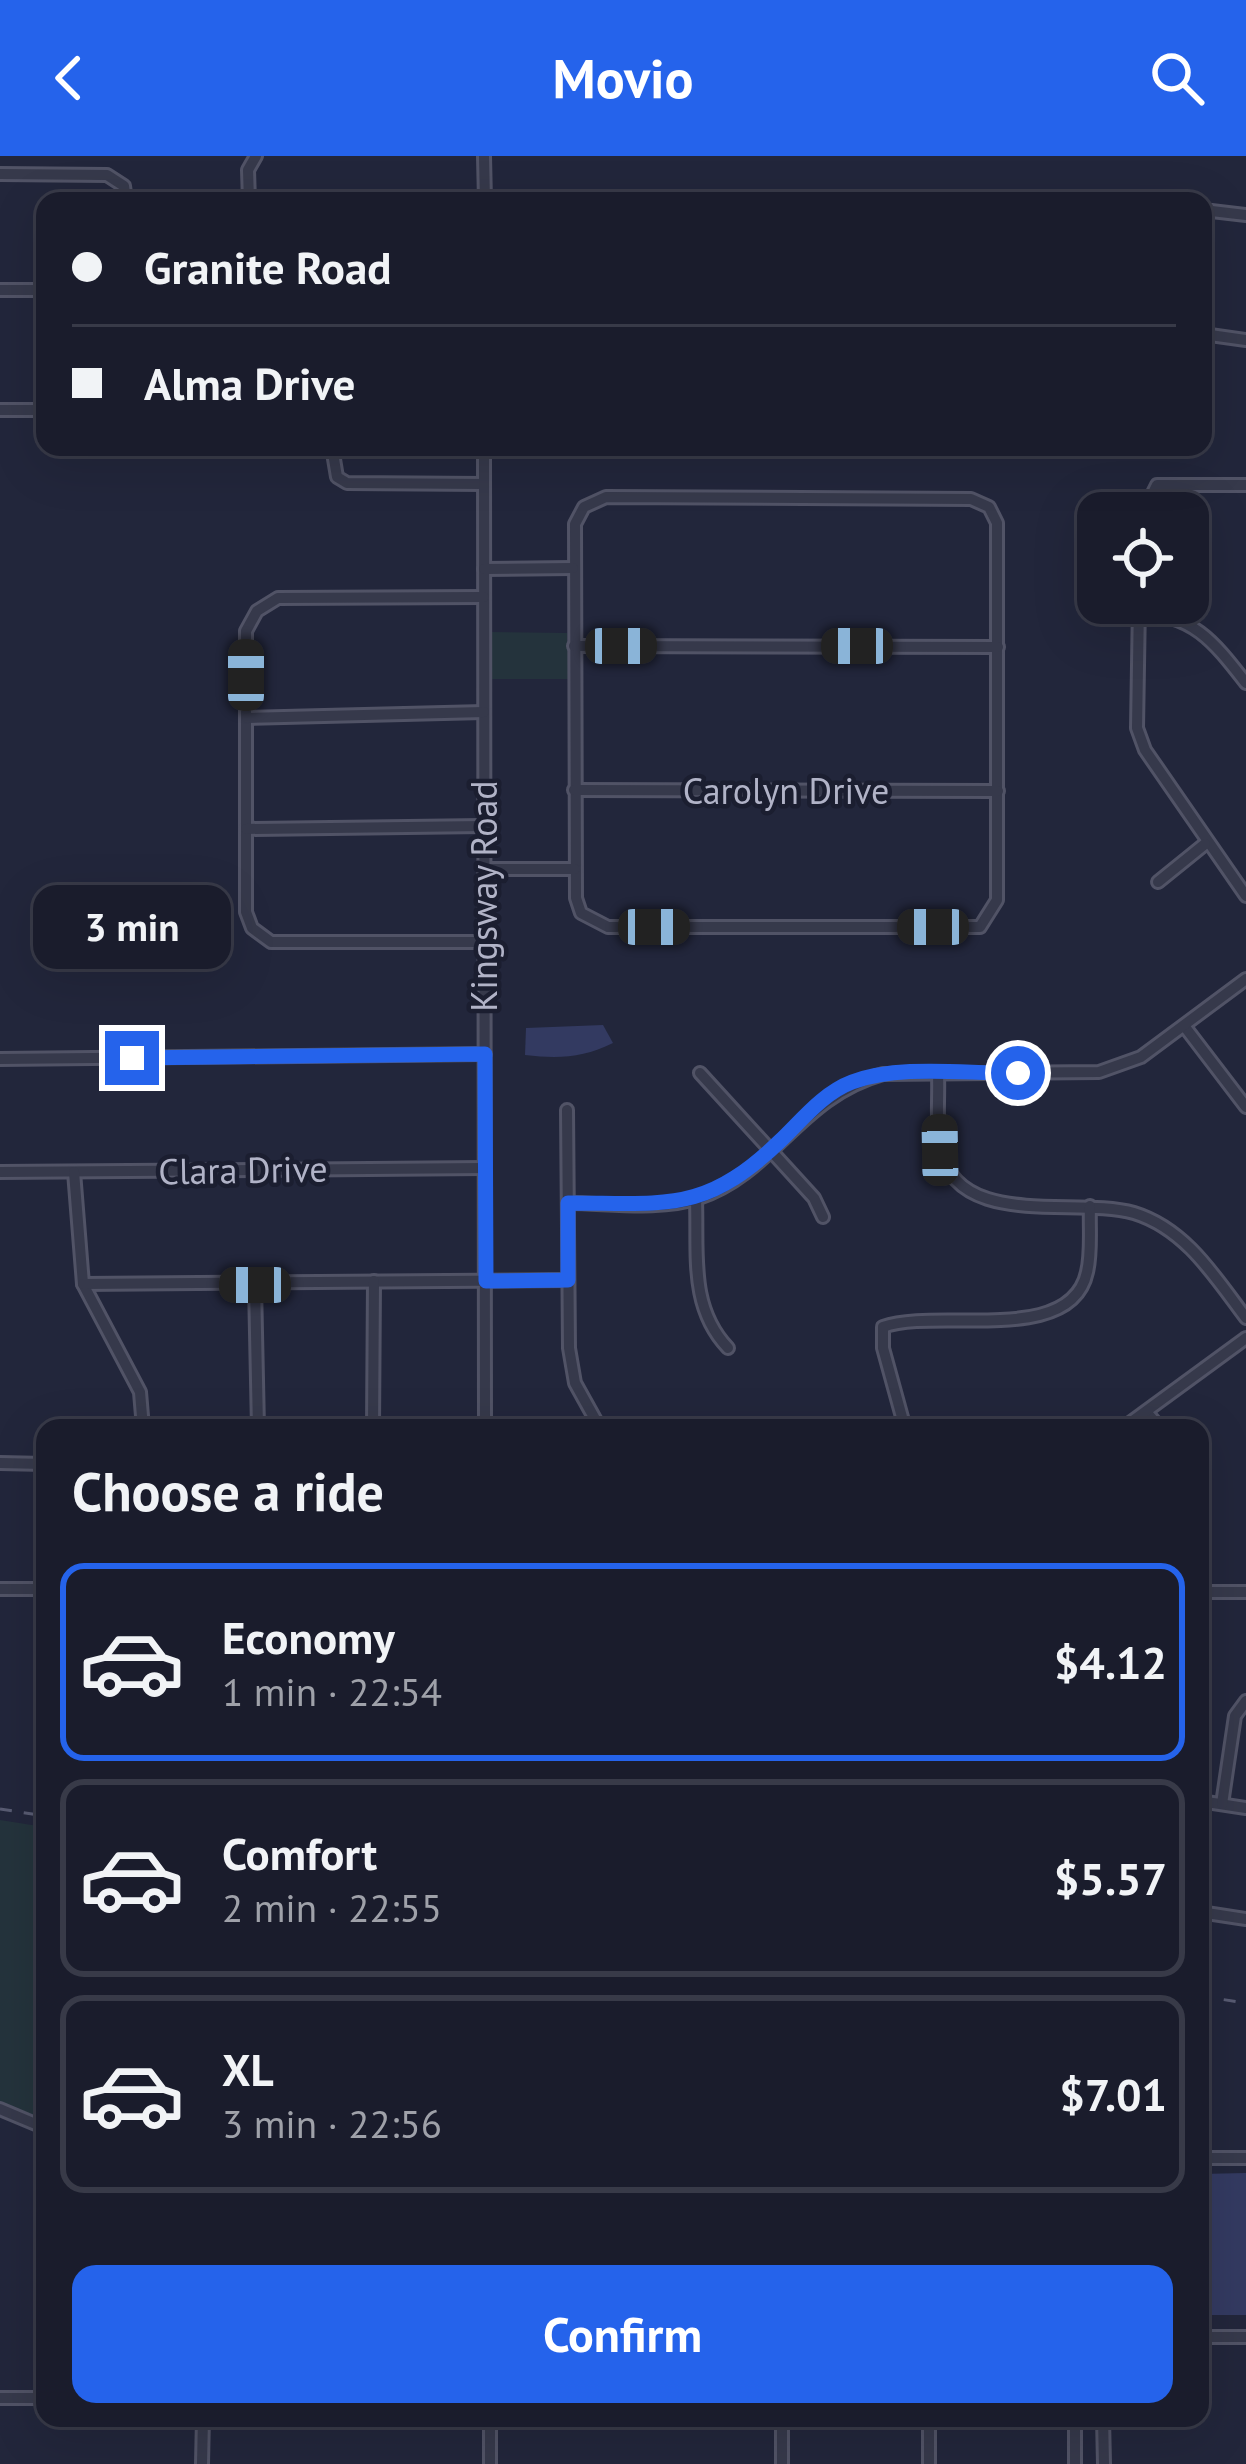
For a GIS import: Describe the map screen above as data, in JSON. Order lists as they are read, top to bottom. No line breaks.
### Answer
{"streets":{"street":["Carolyn Drive","Kingsway Road","Clara Drive"]},"crossings":[["Kingsway Road","Clara Drive"]],"page":{"header":"Movio","banner":["Granite Road","Alma Drive"],"bubble":"3 min","heading":"Choose a ride","list":[{"name":"Economy","note":"1 min · 22:54","value":"$4.12"},{"name":"Comfort","note":"2 min · 22:55","value":"$5.57"},{"name":"XL","note":"3 min · 22:56","value":"$7.01"}],"buttons":"Confirm"}}
